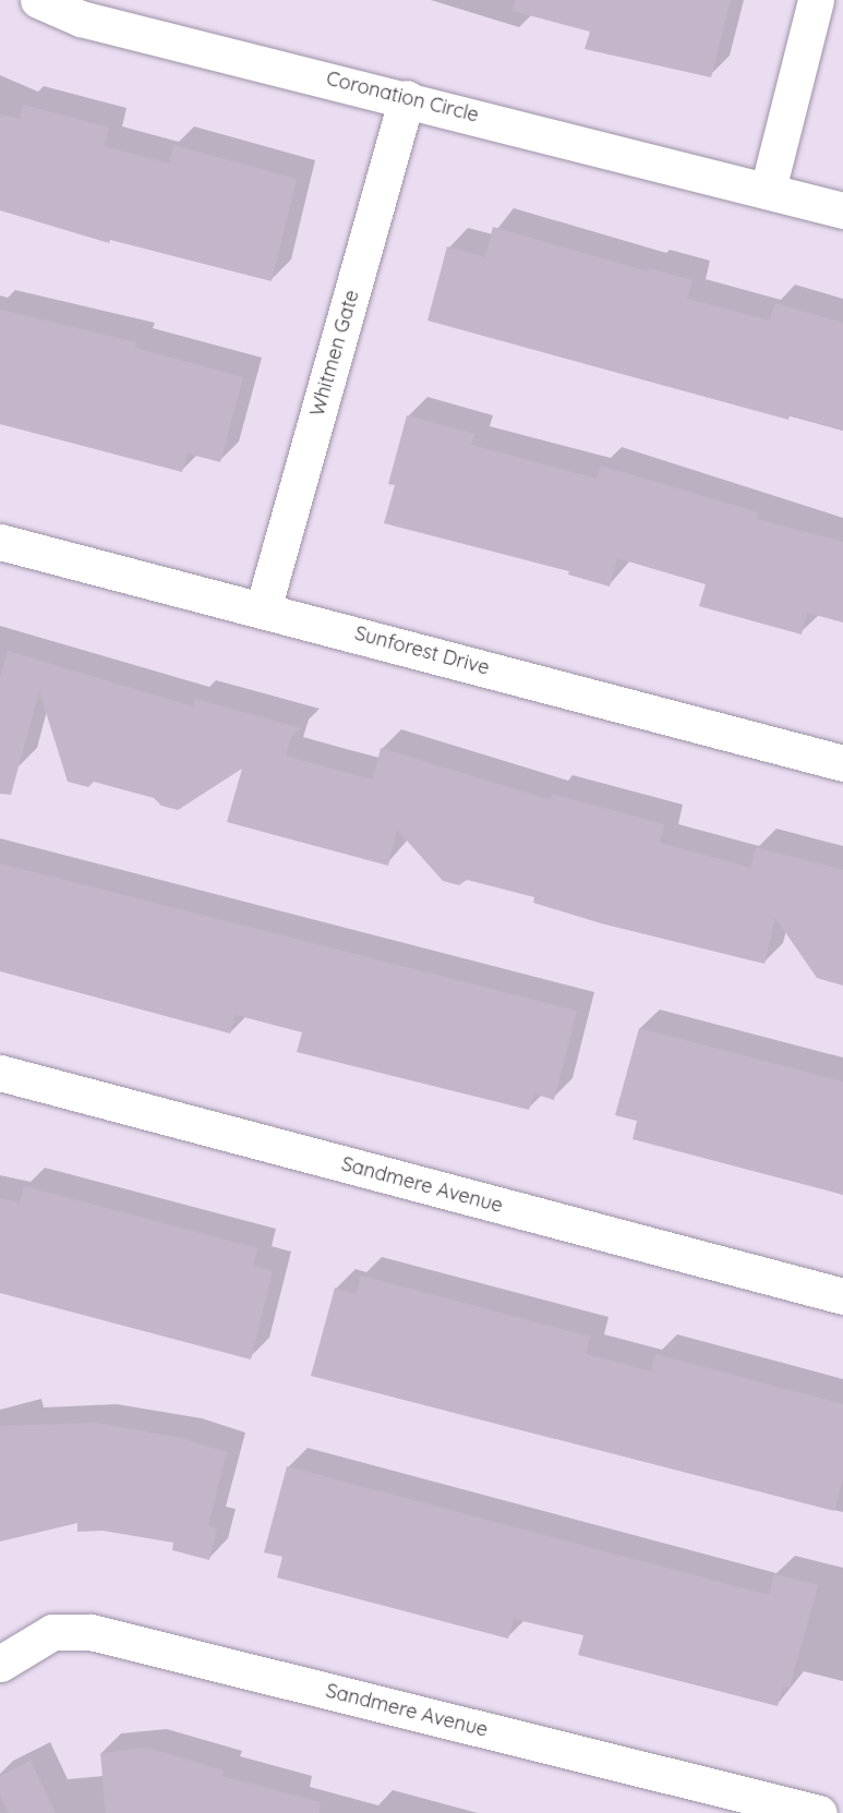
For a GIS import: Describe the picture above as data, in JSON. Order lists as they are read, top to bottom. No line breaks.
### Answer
{"streets":{"street":["Coronation Circle","Whitmen Gate","Sunforest Drive","Sandmere Avenue"]},"crossings":[["Coronation Circle","Whitmen Gate"],["Whitmen Gate","Sunforest Drive"]]}
